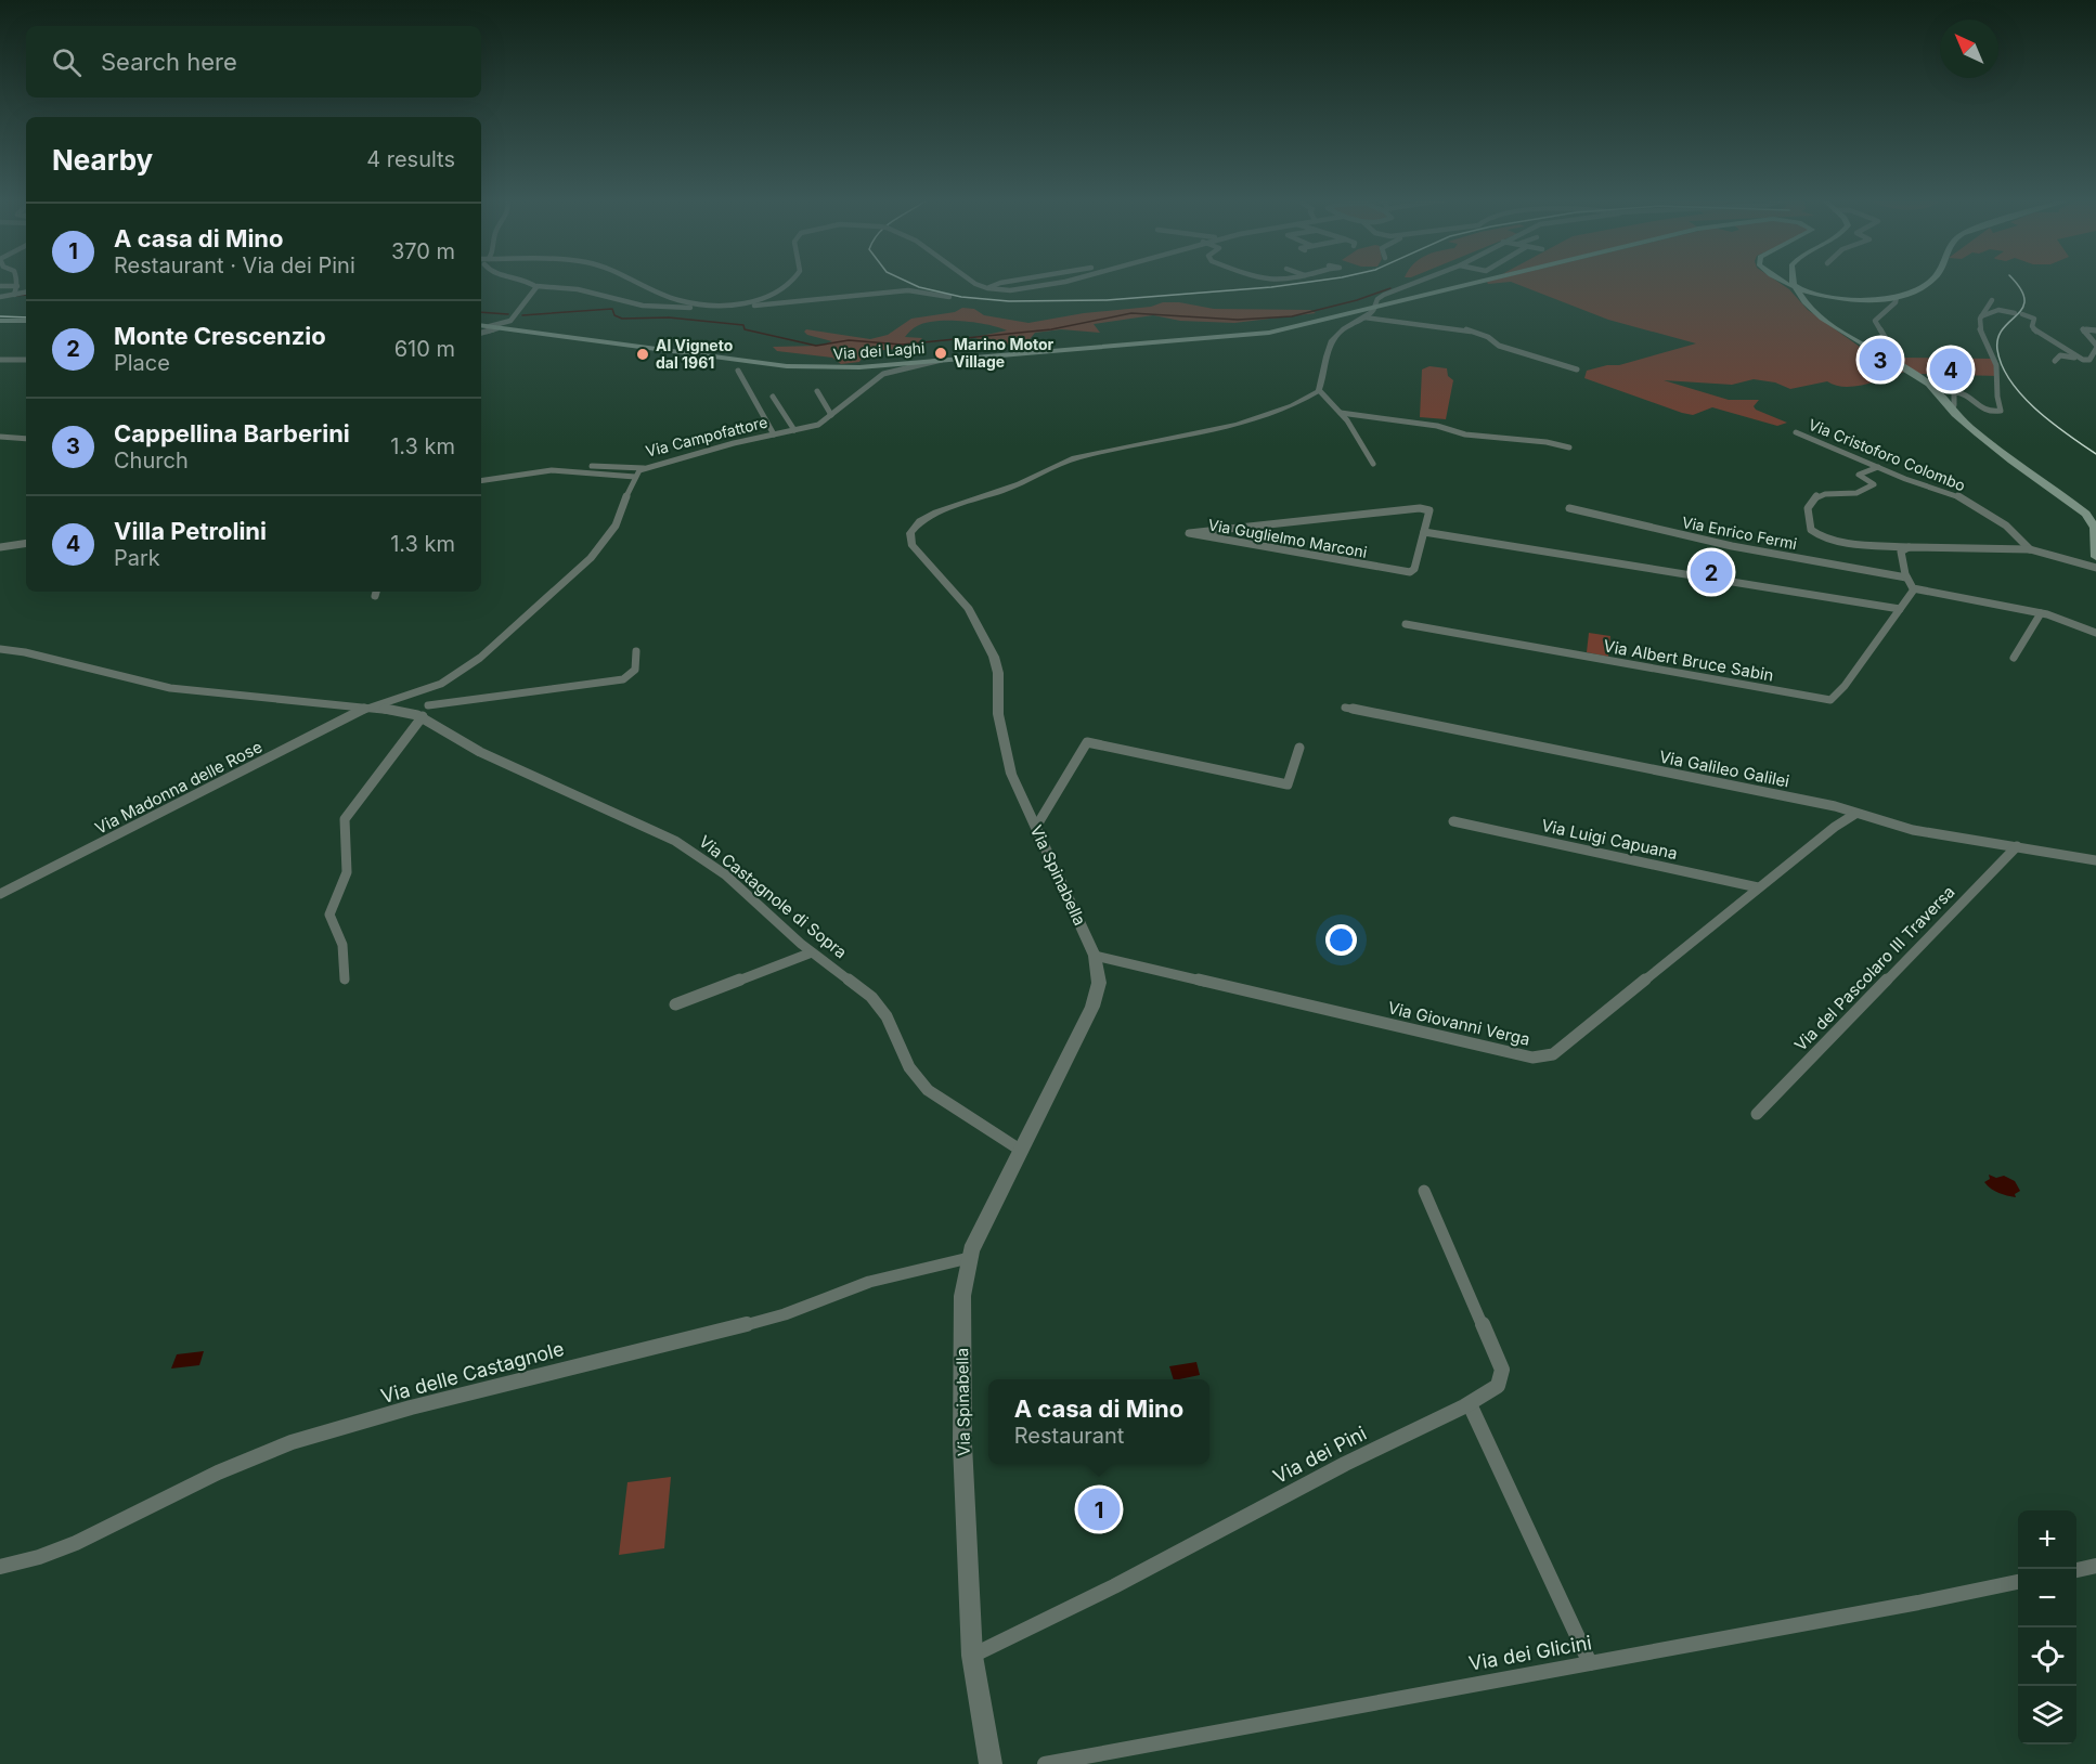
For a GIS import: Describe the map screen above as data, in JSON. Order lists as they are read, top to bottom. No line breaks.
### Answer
{"streets":{"main road":["Via dei Laghi"],"street":["Via Campofattore","Via Cristoforo Colombo","Via Enrico Fermi","Via Guglielmo Marconi","Via Albert Bruce Sabin","Via Galileo Galilei","Via Madonna delle Rose","Via Luigi Capuana","Via Spinabella","Via Castagnole di Sopra","Via del Pascolaro III Traversa","Via Giovanni Verga","Via delle Castagnole","Via dei Pini","Via dei Glicini"]},"crossings":[["Via dei Laghi","Via Campofattore"],["Via Campofattore","Via Madonna delle Rose"],["Via Campofattore","Via Castagnole di Sopra"],["Via Galileo Galilei","Via del Pascolaro III Traversa"],["Via Galileo Galilei","Via Giovanni Verga"],["Via Luigi Capuana","Via Giovanni Verga"],["Via Spinabella","Via Castagnole di Sopra"],["Via Spinabella","Via Giovanni Verga"],["Via Spinabella","Via delle Castagnole"],["Via Spinabella","Via dei Pini"]],"places":["Marino Motor Village","Al Vigneto dal 1961"],"north":"top left","page":{"search":"Search here","heading":["Nearby","4 results"],"list":[{"mark":"1","name":"A casa di Mino","note":"Restaurant · Via dei Pini","value":"370 m"},{"mark":"2","name":"Monte Crescenzio","note":"Place","value":"610 m"},{"mark":"3","name":"Cappellina Barberini","note":"Church","value":"1.3 km"},{"mark":"4","name":"Villa Petrolini","note":"Park","value":"1.3 km"}],"pins":["3","4","2","1"],"popup":["A casa di Mino","Restaurant"],"map_buttons":["+","−"]}}
